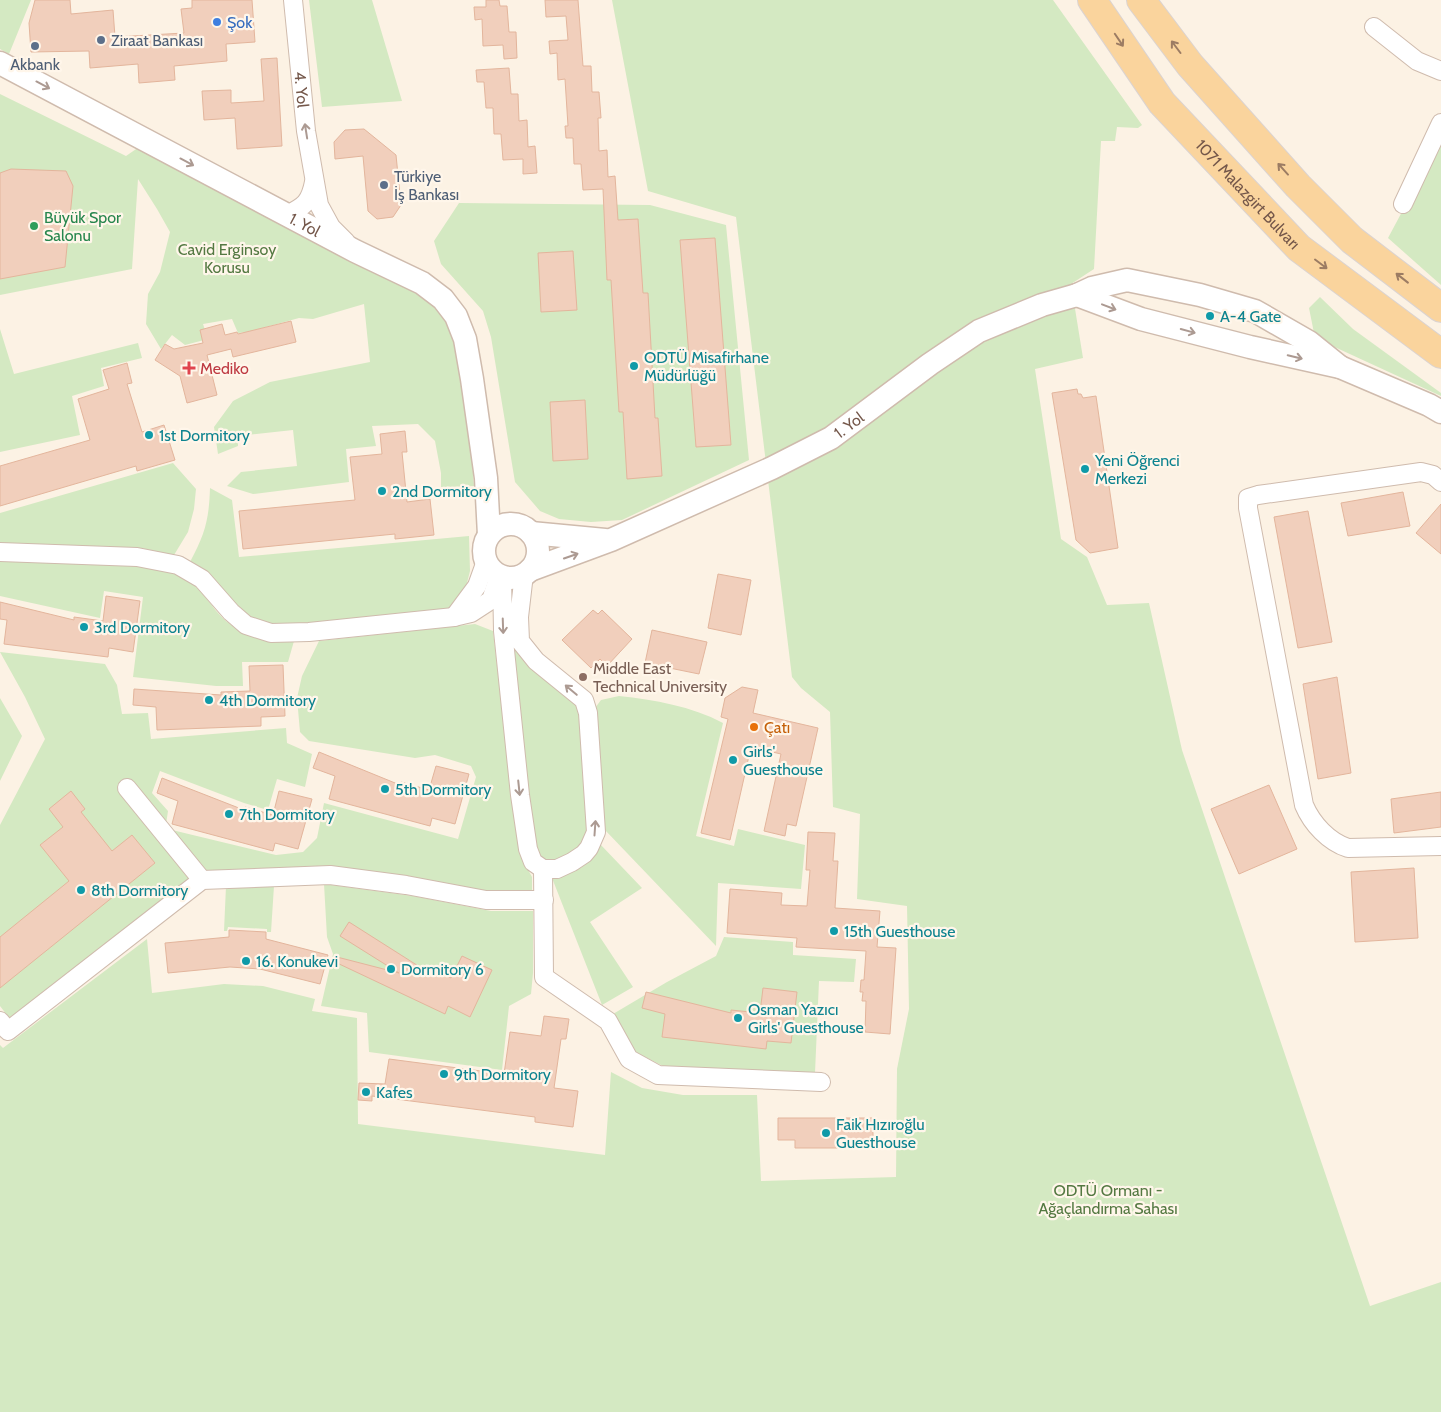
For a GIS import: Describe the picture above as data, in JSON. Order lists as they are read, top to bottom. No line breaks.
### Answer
{"streets":{"main road":["1071 Malazgirt Bulvarı"],"street":["4. Yol","1. Yol"]},"crossings":[["4. Yol","1. Yol"]],"one_way":["4. Yol"],"parks":["Cavid Erginsoy Korusu","ODTÜ Ormanı - Ağaçlandırma Sahası"],"places":{"other":["Şok","Ziraat Bankası","Akbank","Türkiye İş Bankası","Büyük Spor Salonu","A-4 Gate","ODTÜ Misafirhane Müdürlüğü","1st Dormitory","Yeni Öğrenci Merkezi","2nd Dormitory","3rd Dormitory","Middle East Technical University","4th Dormitory","Çatı","Girls' Guesthouse","5th Dormitory","7th Dormitory","8th Dormitory","15th Guesthouse","16. Konukevi","Dormitory 6","Osman Yazıcı Girls' Guesthouse","9th Dormitory","Kafes","Faik Hızıroğlu Guesthouse"],"health":["Mediko"]}}
